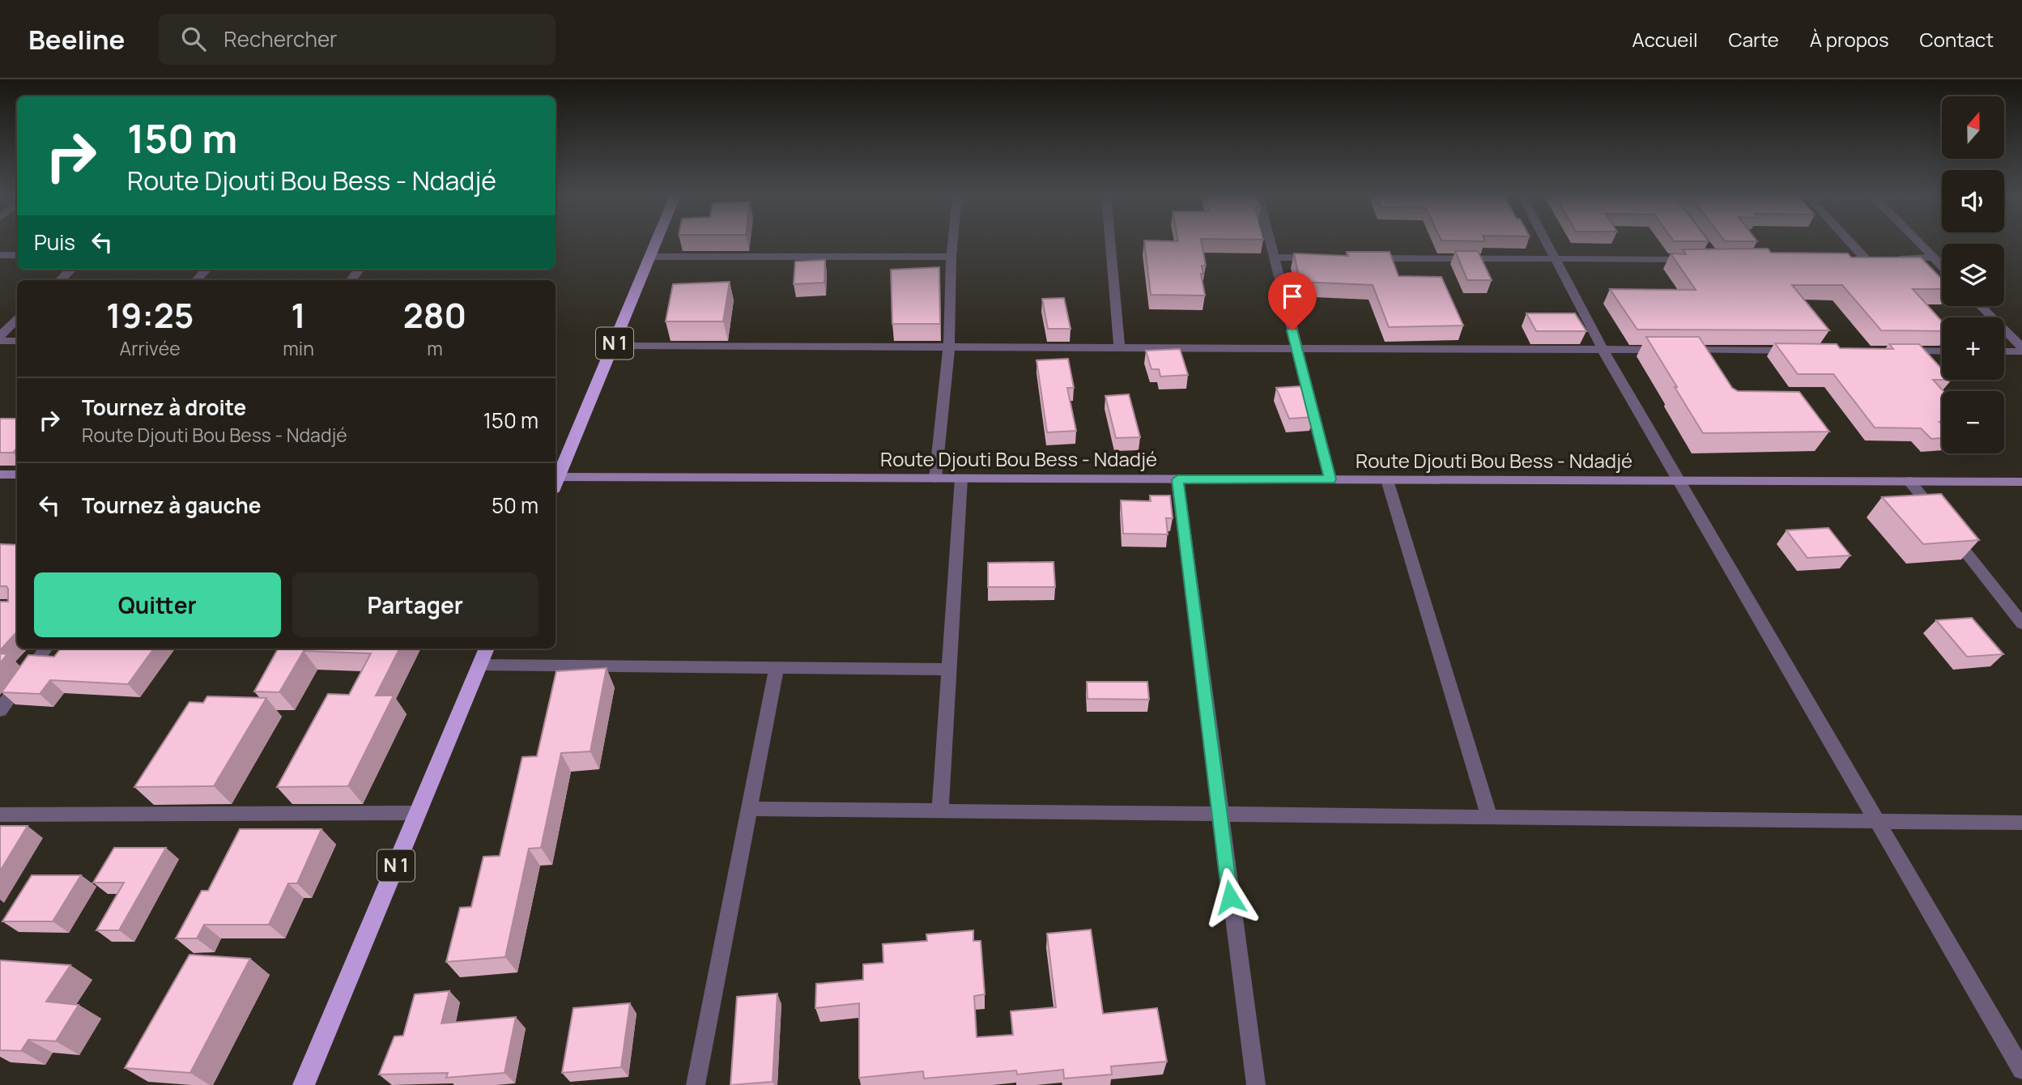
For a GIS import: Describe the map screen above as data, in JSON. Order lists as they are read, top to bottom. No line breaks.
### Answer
{"streets":{"highway":["N 1"],"main road":["Route Djouti Bou Bess - Ndadjé"]},"crossings":[["N 1","Route Djouti Bou Bess - Ndadjé"]],"north":"top","page":{"header":"Beeline","search":"Rechercher","nav":["Accueil","Carte","À propos","Contact"],"map_buttons":["+","−"],"turn":["150 m","Route Djouti Bou Bess - Ndadjé"],"then":"Puis","eta":["19:25","Arrivée","1","min","280","m"],"list":[{"name":"Tournez à droite","note":"Route Djouti Bou Bess - Ndadjé","value":"150 m"},{"name":"Tournez à gauche","value":"50 m"}],"buttons":["Quitter","Partager"]}}
